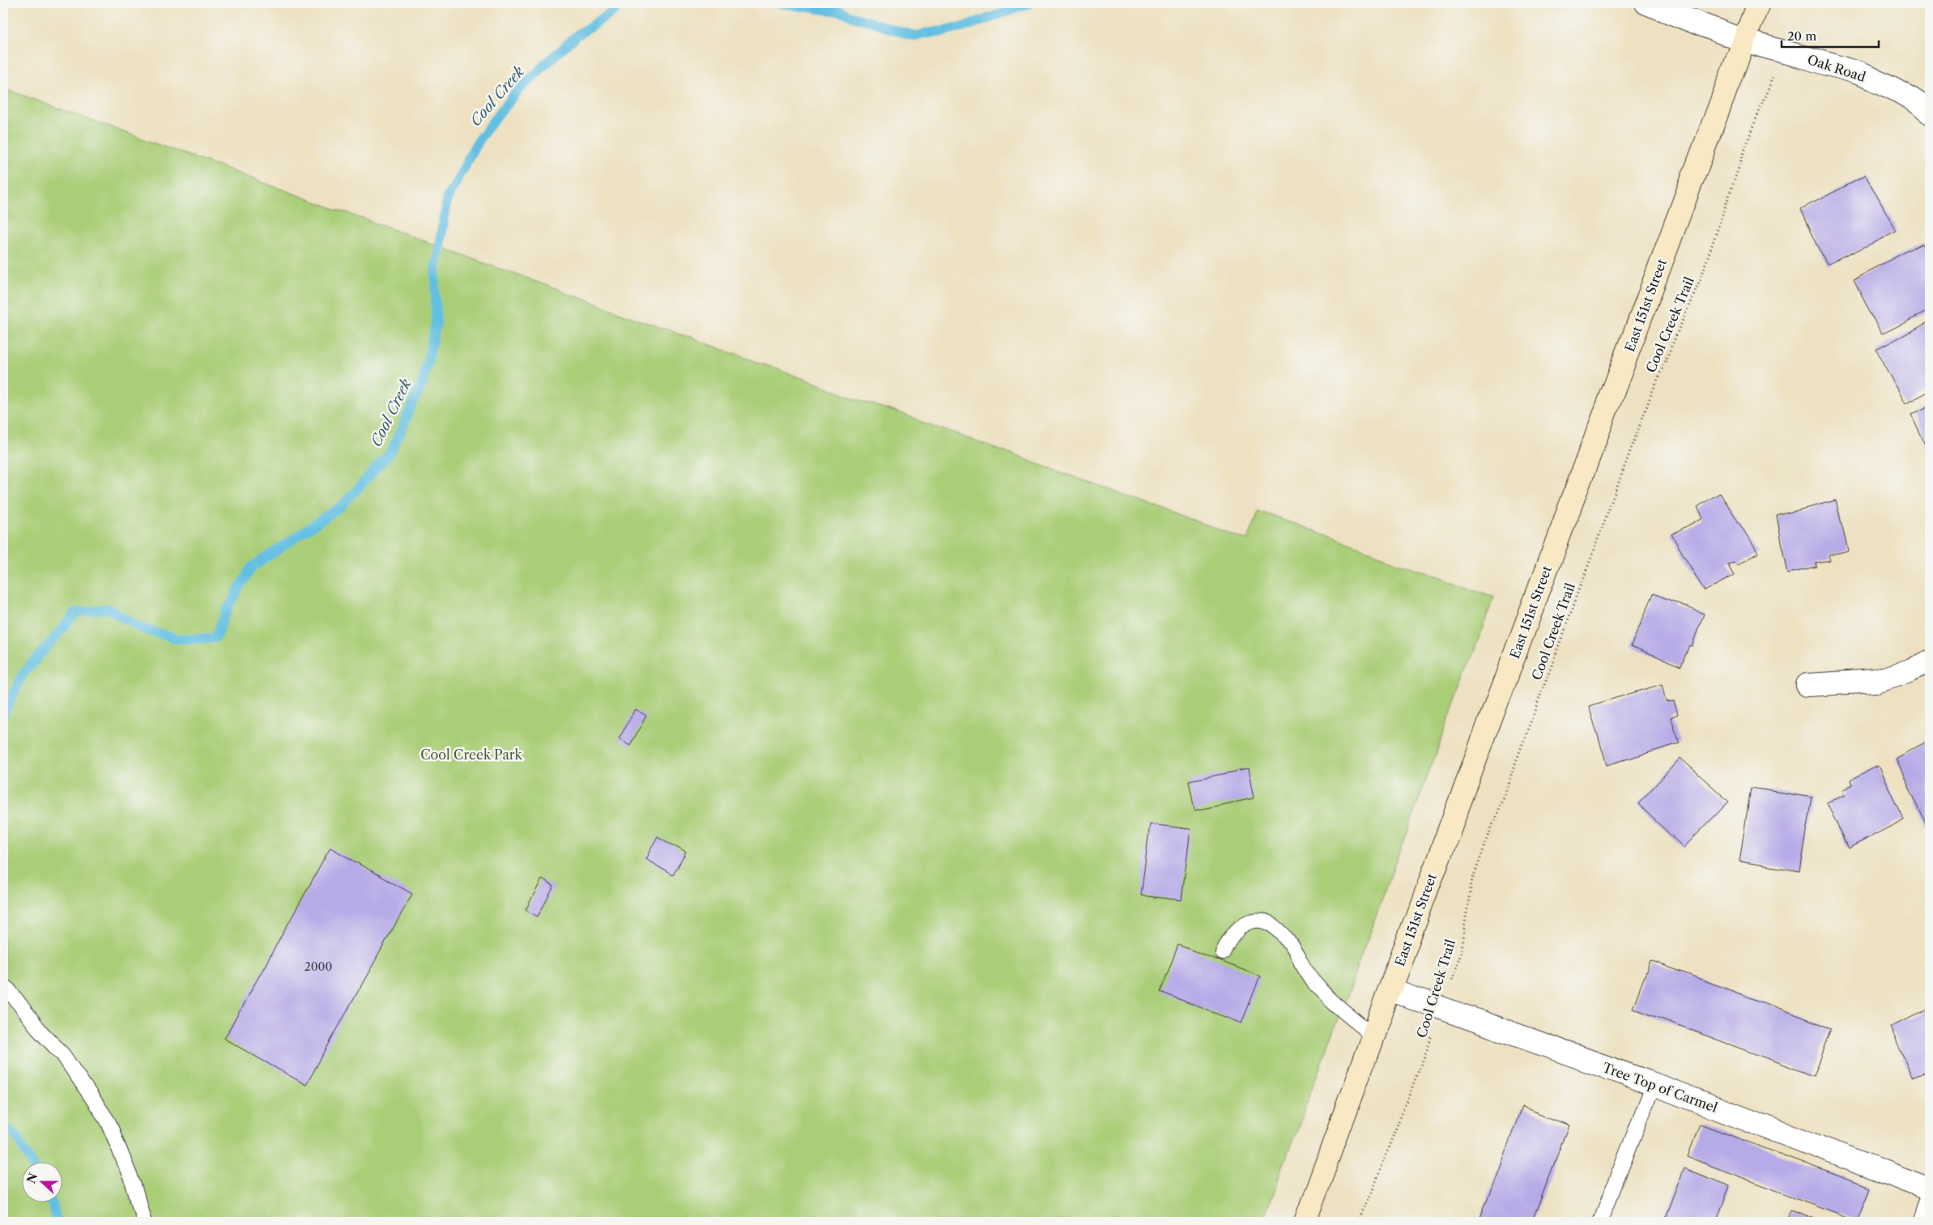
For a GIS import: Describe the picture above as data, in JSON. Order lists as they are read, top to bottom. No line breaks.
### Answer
{"streets":{"street":["Oak Road","East 151st Street","Tree Top of Carmel"],"path":["Cool Creek Trail"]},"crossings":[["Oak Road","East 151st Street"],["Oak Road","Cool Creek Trail"],["East 151st Street","Tree Top of Carmel"],["Cool Creek Trail","Tree Top of Carmel"]],"water":["Cool Creek"],"parks":["Cool Creek Park"],"house_numbers":["2000"],"scale_bar":"20 m","north":"left"}
